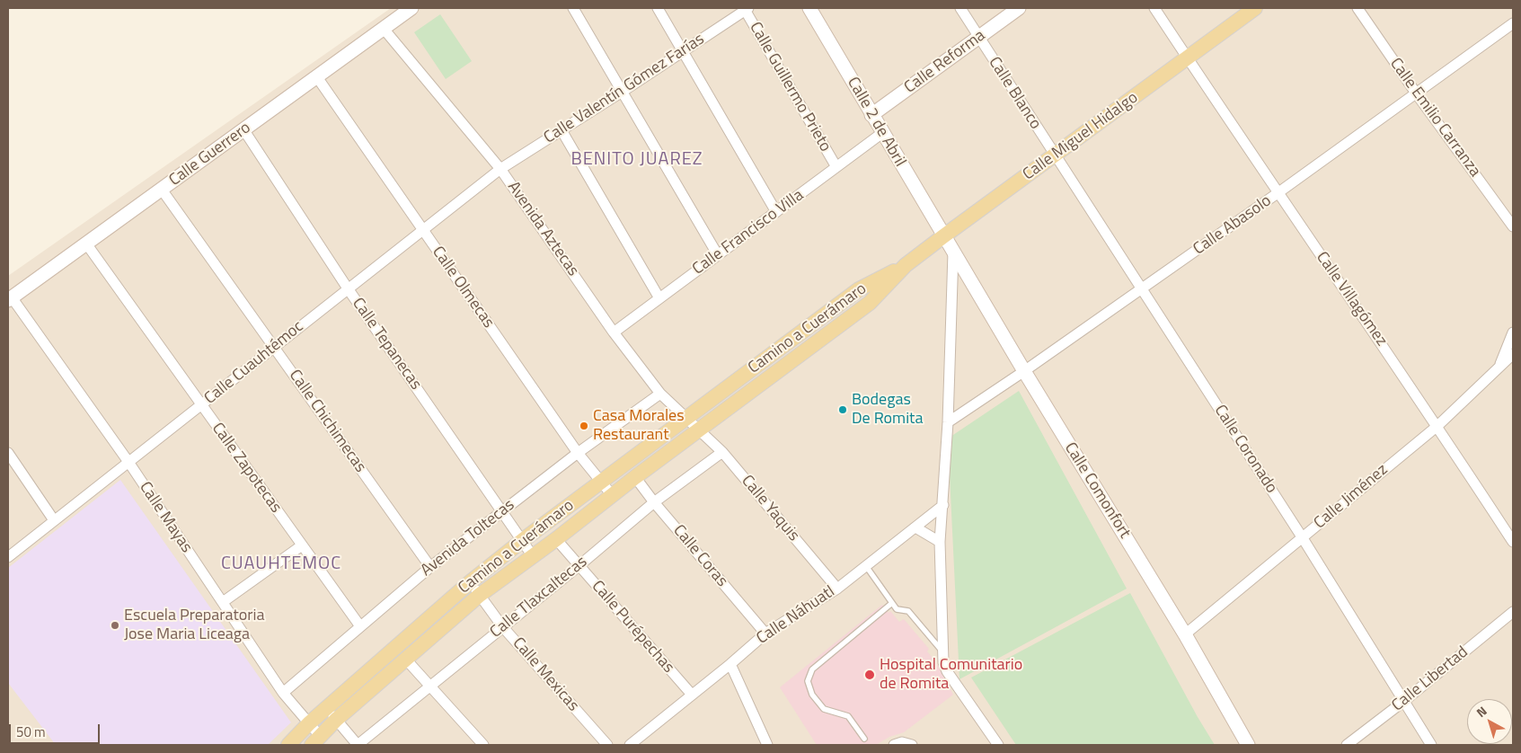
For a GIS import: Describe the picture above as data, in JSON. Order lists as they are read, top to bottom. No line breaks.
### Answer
{"streets":{"main road":["Calle Miguel Hidalgo","Camino a Cuerámaro"],"street":["Calle Reforma","Calle Guillermo Prieto","Calle Valentín Gómez Farías","Calle Blanco","Calle Emilio Carranza","Calle 2 de Abril","Calle Guerrero","Calle Abasolo","Avenida Aztecas","Calle Francisco Villa","Calle Olmecas","Calle Villagómez","Calle Tepanecas","Calle Cuauhtémoc","Calle Chichimecas","Calle Coronado","Calle Zapotecas","Calle Comonfort","Calle Jiménez","Calle Yaquis","Calle Mayas","Avenida Toltecas","Calle Coras","Calle Tlaxcaltecas","Calle Náhuatl","Calle Purépechas","Calle Mexicas","Calle Libertad"]},"crossings":[["Calle Reforma","Calle Blanco"],["Calle Reforma","Calle 2 de Abril"],["Calle Guillermo Prieto","Calle Valentín Gómez Farías"],["Calle Guillermo Prieto","Calle Francisco Villa"],["Calle Valentín Gómez Farías","Avenida Aztecas"],["Calle Valentín Gómez Farías","Calle Cuauhtémoc"],["Calle Blanco","Calle Miguel Hidalgo"],["Calle Blanco","Calle Coronado"],["Calle Emilio Carranza","Calle Abasolo"],["Calle 2 de Abril","Calle Miguel Hidalgo"],["Calle 2 de Abril","Calle Francisco Villa"],["Calle 2 de Abril","Calle Comonfort"],["Calle Miguel Hidalgo","Calle Villagómez"],["Calle Miguel Hidalgo","Camino a Cuerámaro"],["Calle Miguel Hidalgo","Calle Coronado"],["Calle Miguel Hidalgo","Calle Comonfort"],["Calle Guerrero","Avenida Aztecas"],["Calle Guerrero","Calle Olmecas"],["Calle Guerrero","Calle Tepanecas"],["Calle Guerrero","Calle Chichimecas"],["Calle Guerrero","Calle Zapotecas"],["Calle Guerrero","Calle Mayas"],["Calle Abasolo","Calle Villagómez"],["Calle Abasolo","Calle Coronado"],["Calle Abasolo","Calle Comonfort"],["Avenida Aztecas","Calle Francisco Villa"],["Avenida Aztecas","Camino a Cuerámaro"],["Avenida Aztecas","Calle Cuauhtémoc"],["Avenida Aztecas","Calle Yaquis"],["Avenida Aztecas","Avenida Toltecas"],["Calle Olmecas","Camino a Cuerámaro"],["Calle Olmecas","Calle Cuauhtémoc"],["Calle Olmecas","Avenida Toltecas"],["Calle Villagómez","Calle Jiménez"],["Camino a Cuerámaro","Calle Tepanecas"],["Camino a Cuerámaro","Calle Yaquis"],["Camino a Cuerámaro","Calle Mayas"],["Camino a Cuerámaro","Calle Coras"],["Camino a Cuerámaro","Calle Purépechas"],["Camino a Cuerámaro","Calle Mexicas"],["Calle Tepanecas","Calle Cuauhtémoc"],["Calle Tepanecas","Avenida Toltecas"],["Calle Cuauhtémoc","Calle Chichimecas"],["Calle Cuauhtémoc","Calle Zapotecas"],["Calle Cuauhtémoc","Calle Mayas"],["Calle Chichimecas","Avenida Toltecas"],["Calle Coronado","Calle Jiménez"],["Calle Coronado","Calle Libertad"],["Calle Zapotecas","Avenida Toltecas"],["Calle Comonfort","Calle Jiménez"],["Calle Yaquis","Calle Tlaxcaltecas"],["Calle Yaquis","Calle Náhuatl"],["Calle Mayas","Avenida Toltecas"],["Calle Coras","Calle Tlaxcaltecas"],["Calle Coras","Calle Náhuatl"],["Calle Tlaxcaltecas","Calle Purépechas"],["Calle Tlaxcaltecas","Calle Mexicas"],["Calle Náhuatl","Calle Purépechas"]],"districts":["BENITO JUAREZ","CUAUHTEMOC"],"places":["Bodegas De Romita","Casa Morales Restaurant","Escuela Preparatoria Jose Maria Liceaga","Hospital Comunitario de Romita"],"scale_bar":"50 m","north":"top left"}
